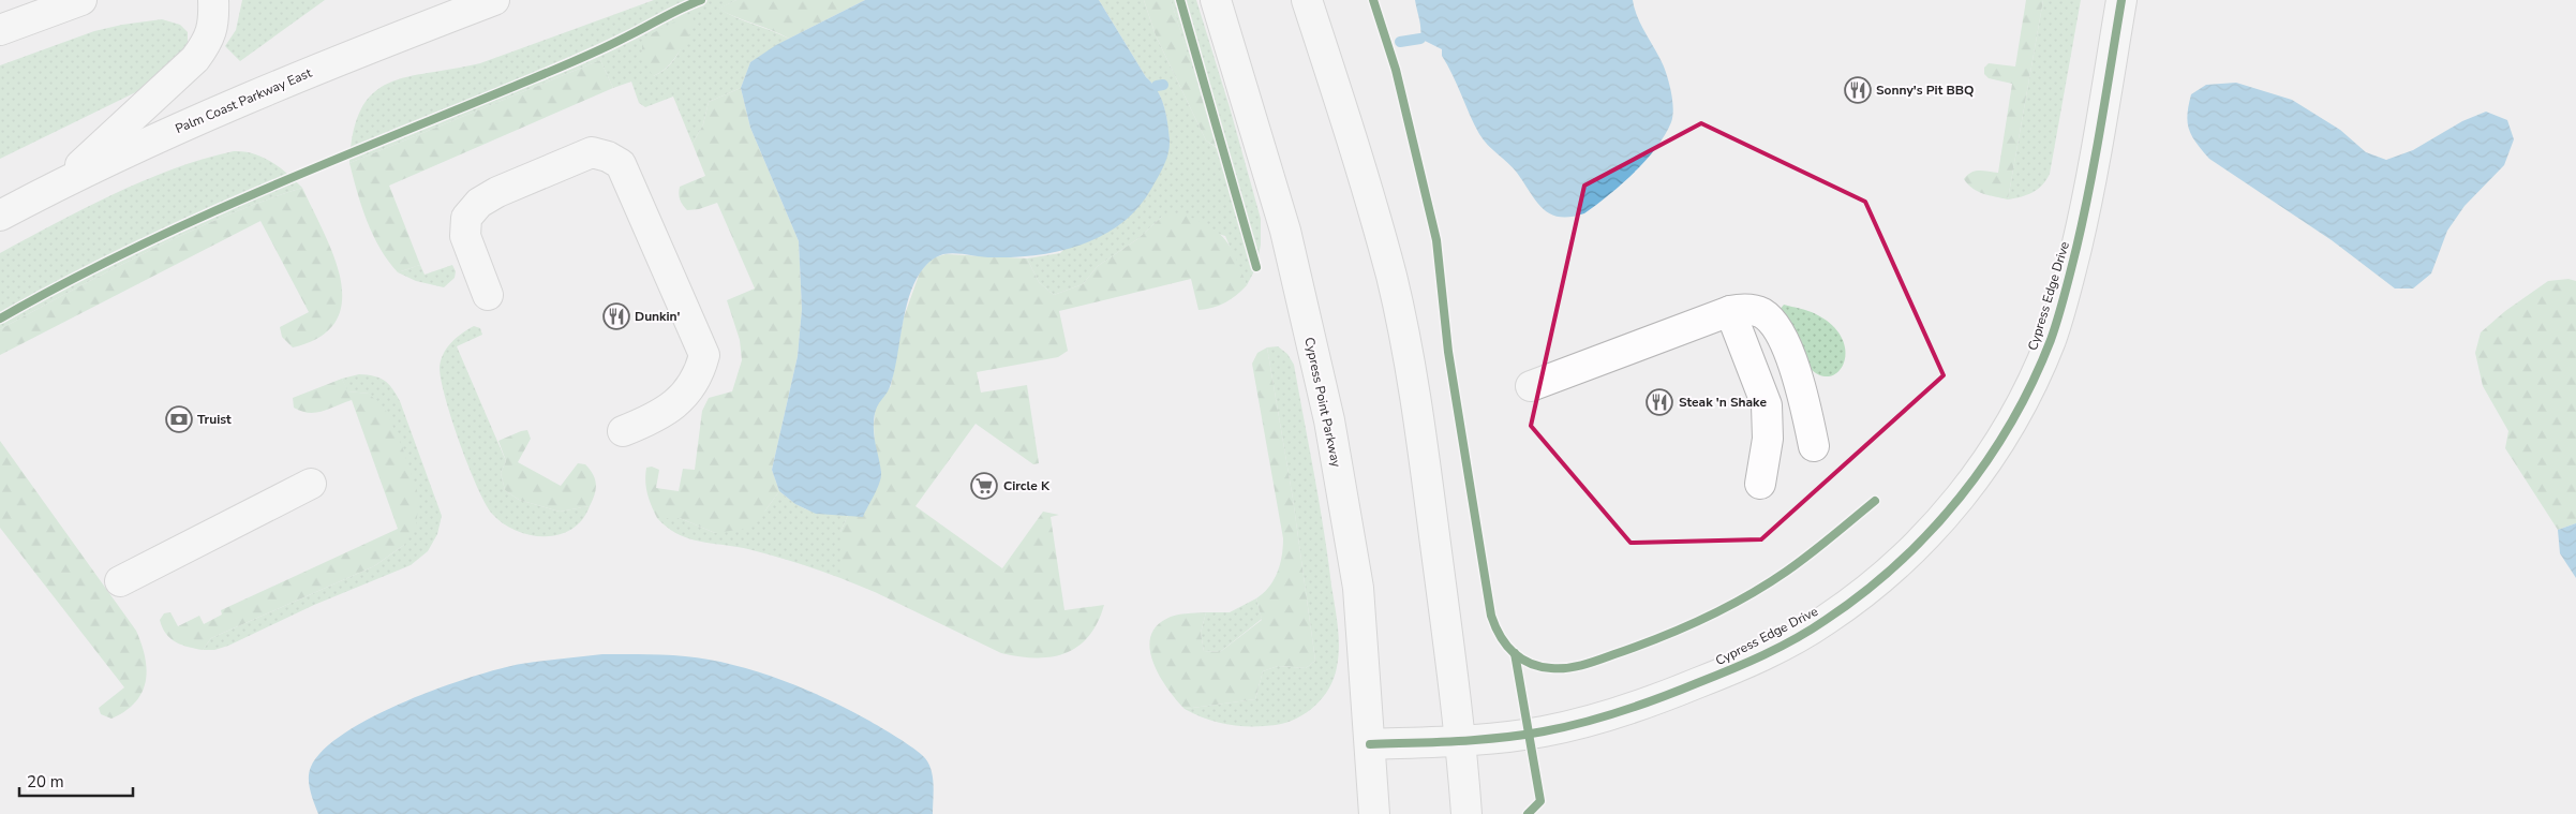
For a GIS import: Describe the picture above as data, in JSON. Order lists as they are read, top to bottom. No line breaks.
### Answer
{"streets":{"street":["Palm Coast Parkway East","Cypress Edge Drive","Cypress Point Parkway"]},"crossings":[["Cypress Edge Drive","Cypress Point Parkway"]],"places":{"restaurant":["Sonny's Pit BBQ","Dunkin'","Steak 'n Shake"],"bank":["Truist"],"supermarket":["Circle K"]},"scale_bar":"20 m"}
